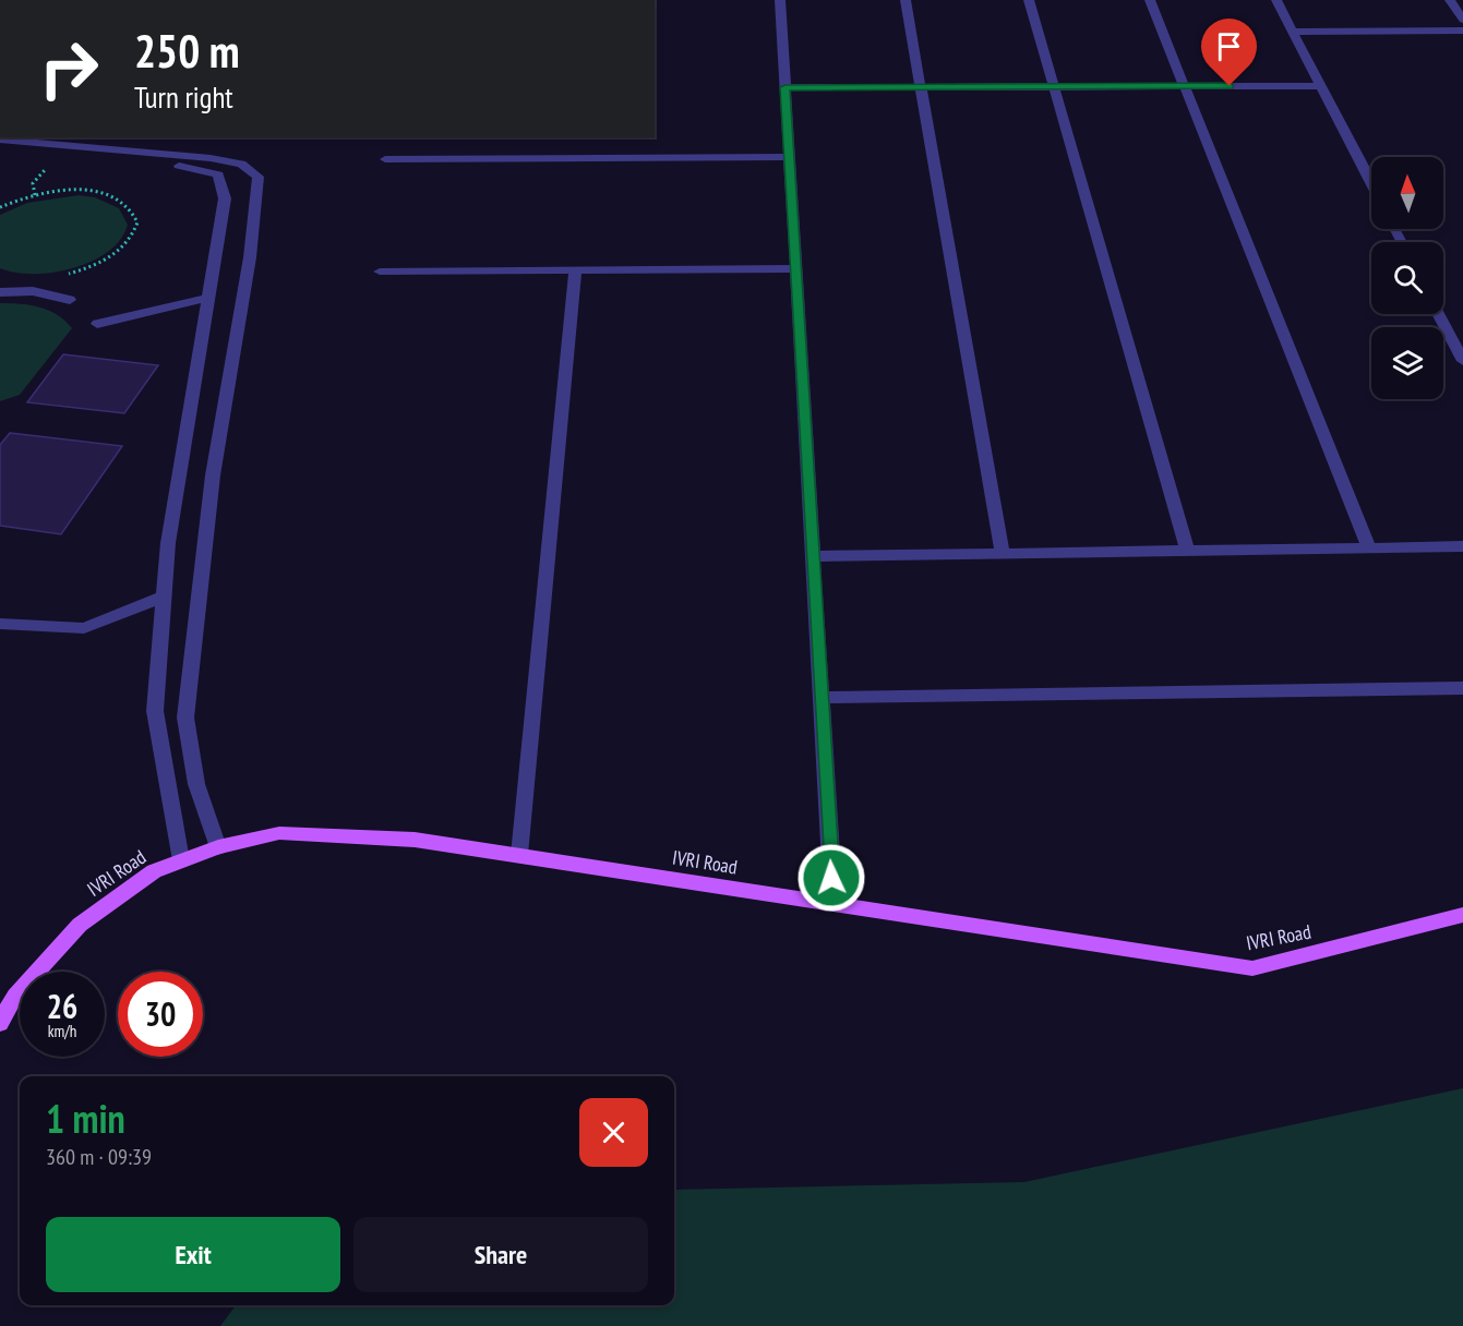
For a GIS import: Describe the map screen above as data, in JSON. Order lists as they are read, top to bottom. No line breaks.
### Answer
{"streets":{"main road":["IVRI Road"]},"north":"top","page":{"turn":["250 m","Turn right"],"speed":"26 km/h","limit":"30","heading":["1 min","360 m · 09:39"],"buttons":["Exit","Share"]}}
